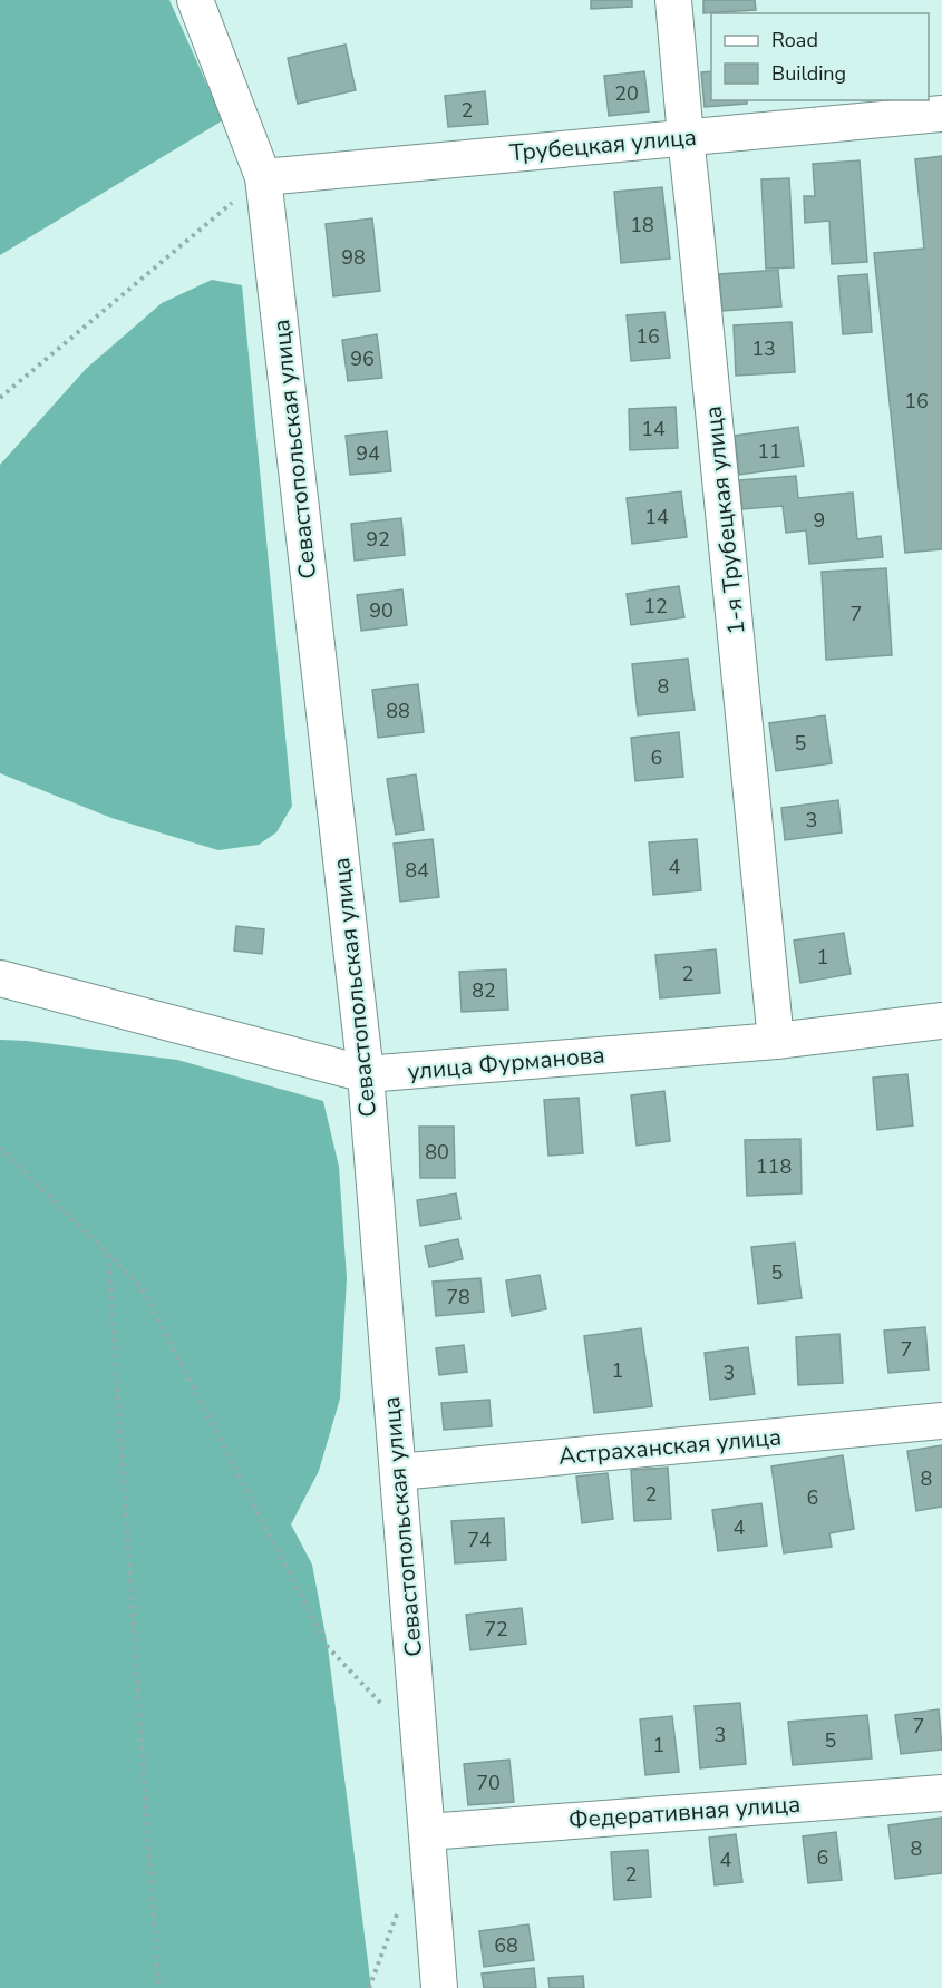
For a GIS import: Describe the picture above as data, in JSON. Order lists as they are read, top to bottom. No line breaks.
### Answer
{"streets":{"street":["Трубецкая улица","Севастопольская улица","1-я Трубецкая улица","улица Фурманова","Астраханская улица","Федеративная улица"]},"crossings":[["Трубецкая улица","Севастопольская улица"],["Трубецкая улица","1-я Трубецкая улица"],["Севастопольская улица","улица Фурманова"],["Севастопольская улица","Астраханская улица"],["Севастопольская улица","Федеративная улица"],["1-я Трубецкая улица","улица Фурманова"]],"house_numbers":["20","2","18","98","16","13","96","16","14","11","94","14","9","92","12","90","7","8","88","5","6","3","4","84","1","2","82","80","118","5","78","7","1","3","8","2","6","4","74","72","7","3","5","1","70","8","6","4","2","68"],"legend":["Road","Building"]}
